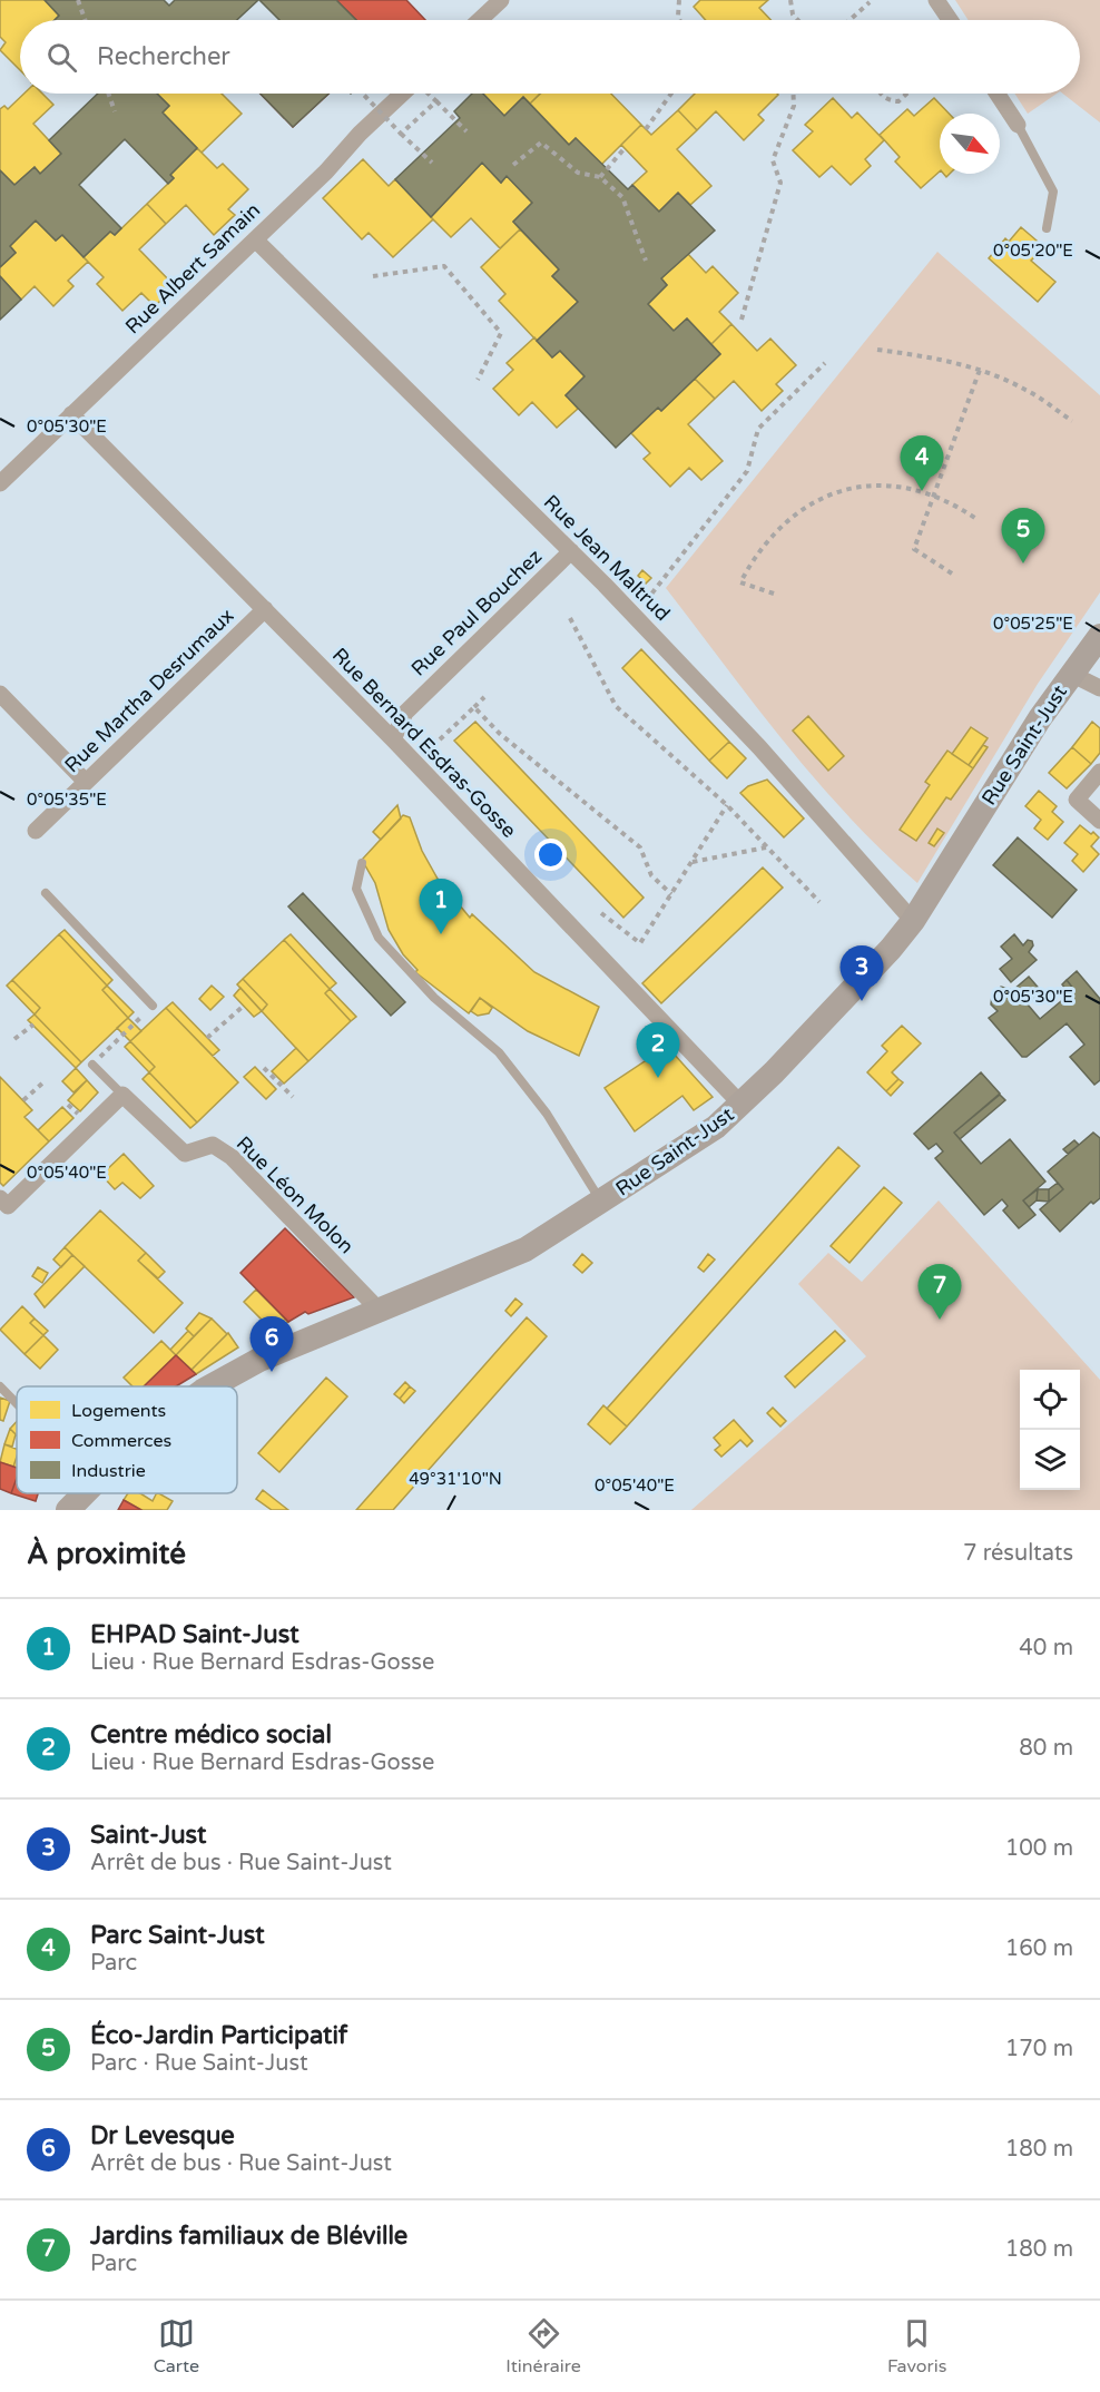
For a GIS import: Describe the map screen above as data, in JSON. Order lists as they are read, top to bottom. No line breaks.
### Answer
{"streets":{"street":["Rue Albert Samain","Rue Jean Maltrud","Rue Paul Bouchez","Rue Martha Desrumaux","Rue Bernard Esdras-Gosse","Rue Saint-Just","Rue Léon Molon"]},"crossings":[["Rue Albert Samain","Rue Jean Maltrud"],["Rue Albert Samain","Rue Bernard Esdras-Gosse"],["Rue Jean Maltrud","Rue Paul Bouchez"],["Rue Jean Maltrud","Rue Saint-Just"],["Rue Paul Bouchez","Rue Bernard Esdras-Gosse"],["Rue Martha Desrumaux","Rue Bernard Esdras-Gosse"],["Rue Bernard Esdras-Gosse","Rue Saint-Just"],["Rue Saint-Just","Rue Léon Molon"]],"legend":["Logements","Commerces","Industrie"],"north":"bottom right","page":{"search":"Rechercher","pins":["4","5","1","3","2","7","6"],"heading":["À proximité","7 résultats"],"list":[{"mark":"1","name":"EHPAD Saint-Just","note":"Lieu · Rue Bernard Esdras-Gosse","value":"40 m"},{"mark":"2","name":"Centre médico social","note":"Lieu · Rue Bernard Esdras-Gosse","value":"80 m"},{"mark":"3","name":"Saint-Just","note":"Arrêt de bus · Rue Saint-Just","value":"100 m"},{"mark":"4","name":"Parc Saint-Just","note":"Parc","value":"160 m"},{"mark":"5","name":"Éco-Jardin Participatif","note":"Parc · Rue Saint-Just","value":"170 m"},{"mark":"6","name":"Dr Levesque","note":"Arrêt de bus · Rue Saint-Just","value":"180 m"},{"mark":"7","name":"Jardins familiaux de Bléville","note":"Parc","value":"180 m"}],"nav":["Carte","Itinéraire","Favoris"]},"coordinates":["0°05'20\"E","0°05'30\"E","0°05'25\"E","0°05'35\"E","0°05'40\"E","49°31'10\"N"]}
